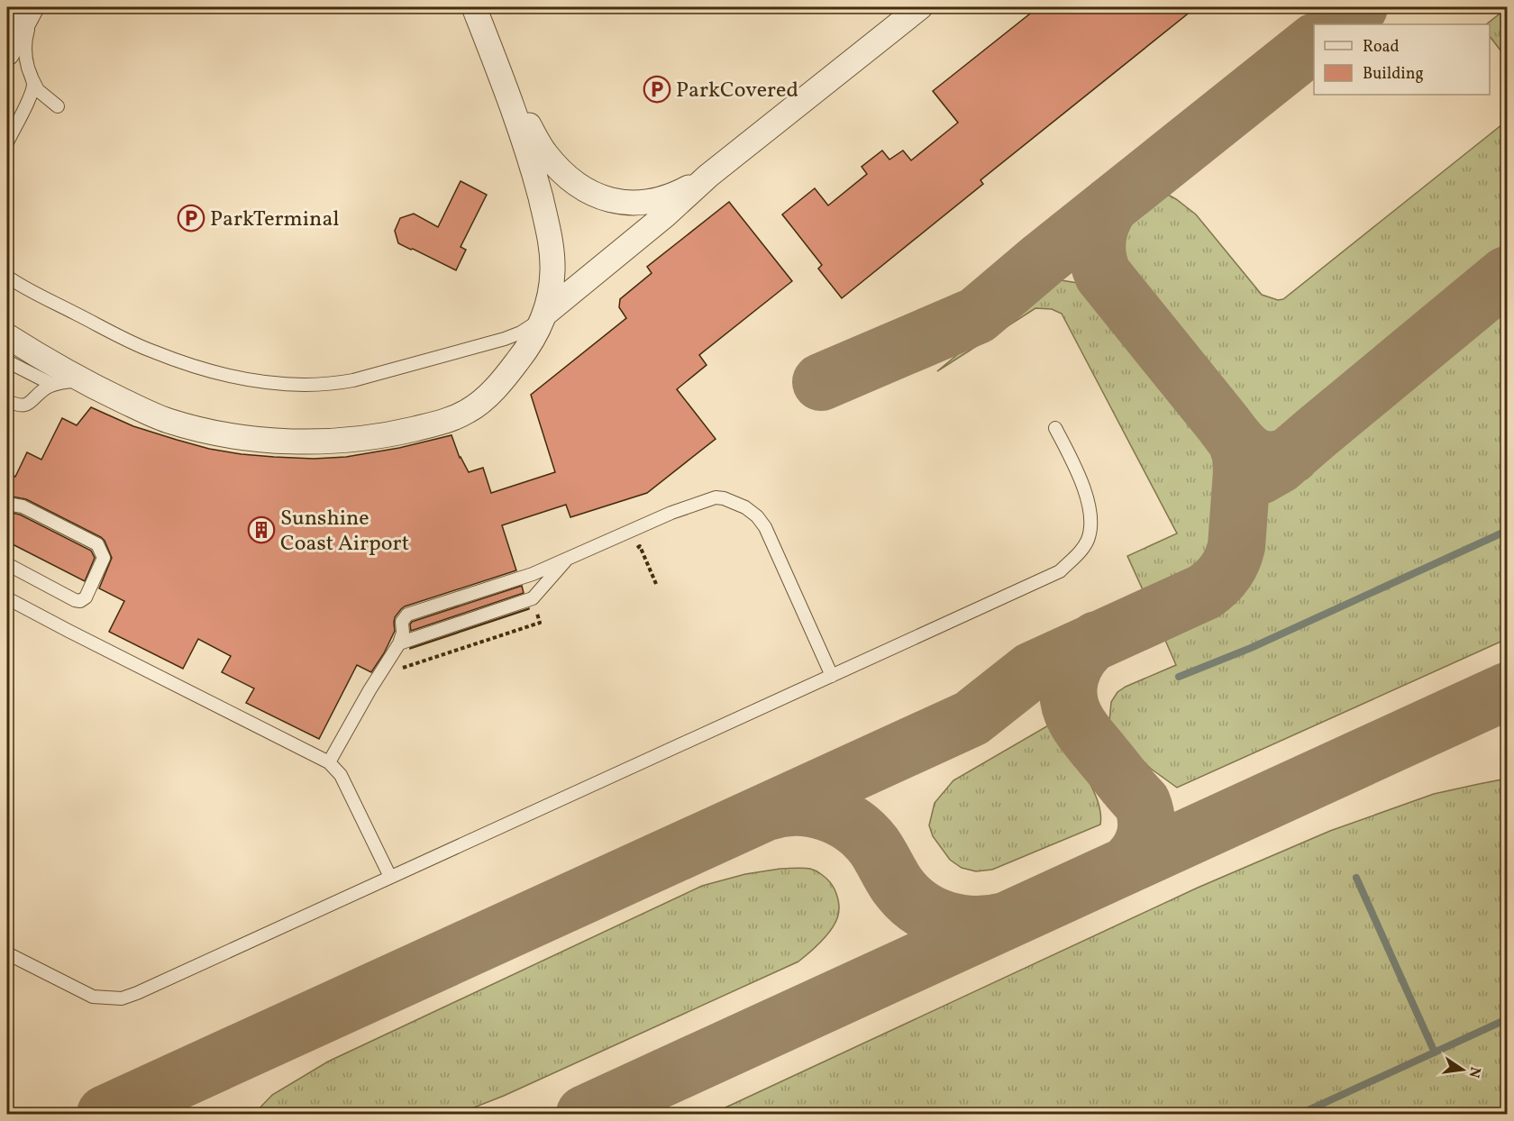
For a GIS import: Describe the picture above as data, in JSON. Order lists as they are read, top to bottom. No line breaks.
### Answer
{"places":{"parking":["ParkCovered","ParkTerminal"],"building":["Sunshine Coast Airport"]},"legend":["Road","Building"],"north":"right"}
